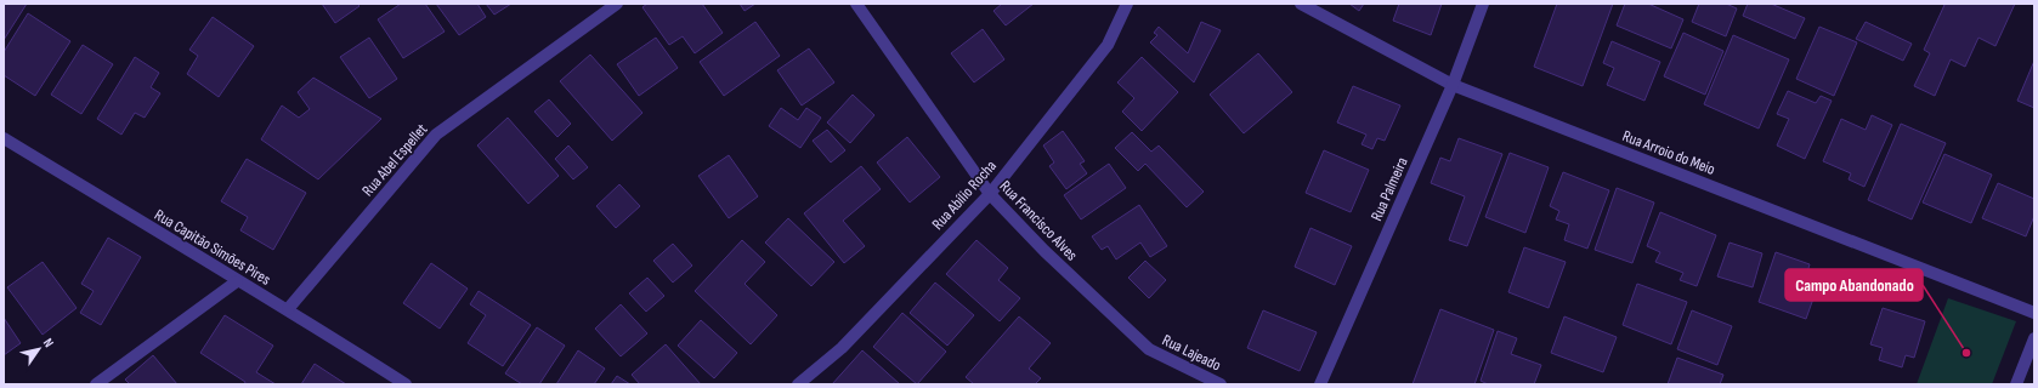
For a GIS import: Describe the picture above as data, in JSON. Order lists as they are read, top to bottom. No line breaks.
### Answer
{"streets":{"street":["Rua Arroio do Meio","Rua Abel Espellet","Rua Palmeira","Rua Abílio Rocha","Rua Francisco Alves","Rua Capitão Simões Pires","Rua Lajeado"]},"crossings":[["Rua Arroio do Meio","Rua Palmeira"],["Rua Abel Espellet","Rua Capitão Simões Pires"],["Rua Abílio Rocha","Rua Francisco Alves"],["Rua Francisco Alves","Rua Lajeado"]],"places":["Campo Abandonado"],"north":"top right"}
